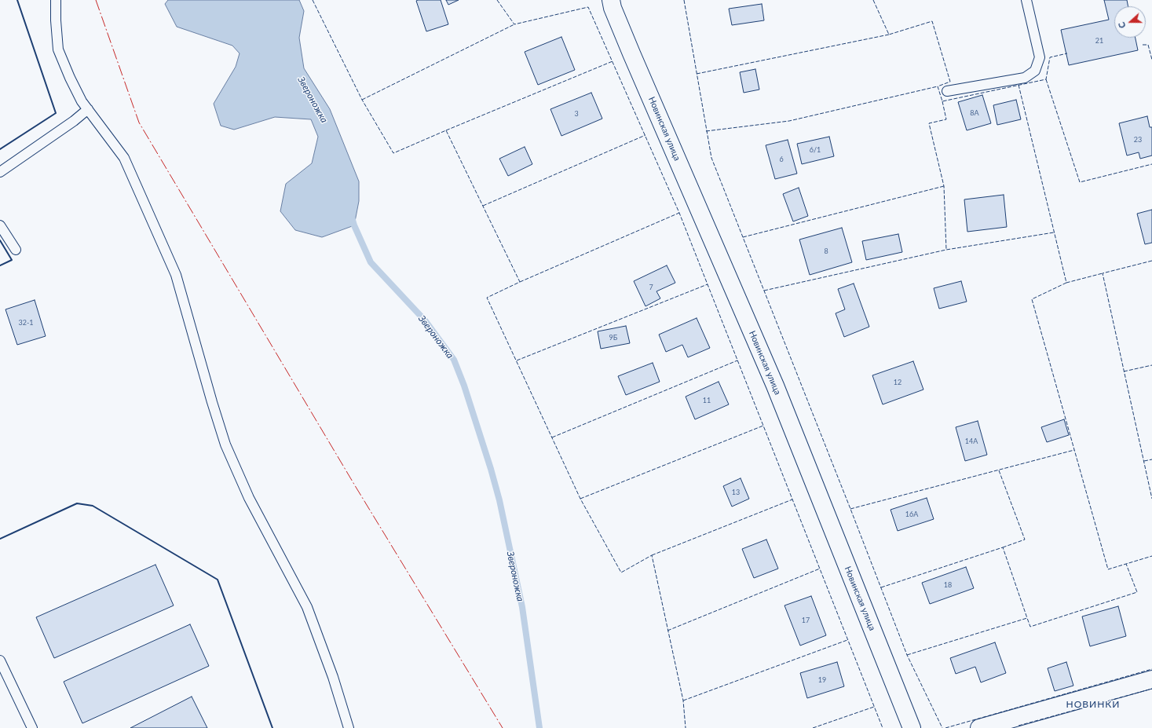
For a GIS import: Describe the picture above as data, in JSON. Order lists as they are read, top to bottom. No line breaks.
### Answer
{"streets":{"street":["Новинская улица"]},"districts":["НОВИНКИ"],"water":["Звероножка"],"house_numbers":["21","8А","3","23","6/1","6","8","7","32-1","9Б","12","11","14А","13","16А","18","17","19"],"north":"left"}
